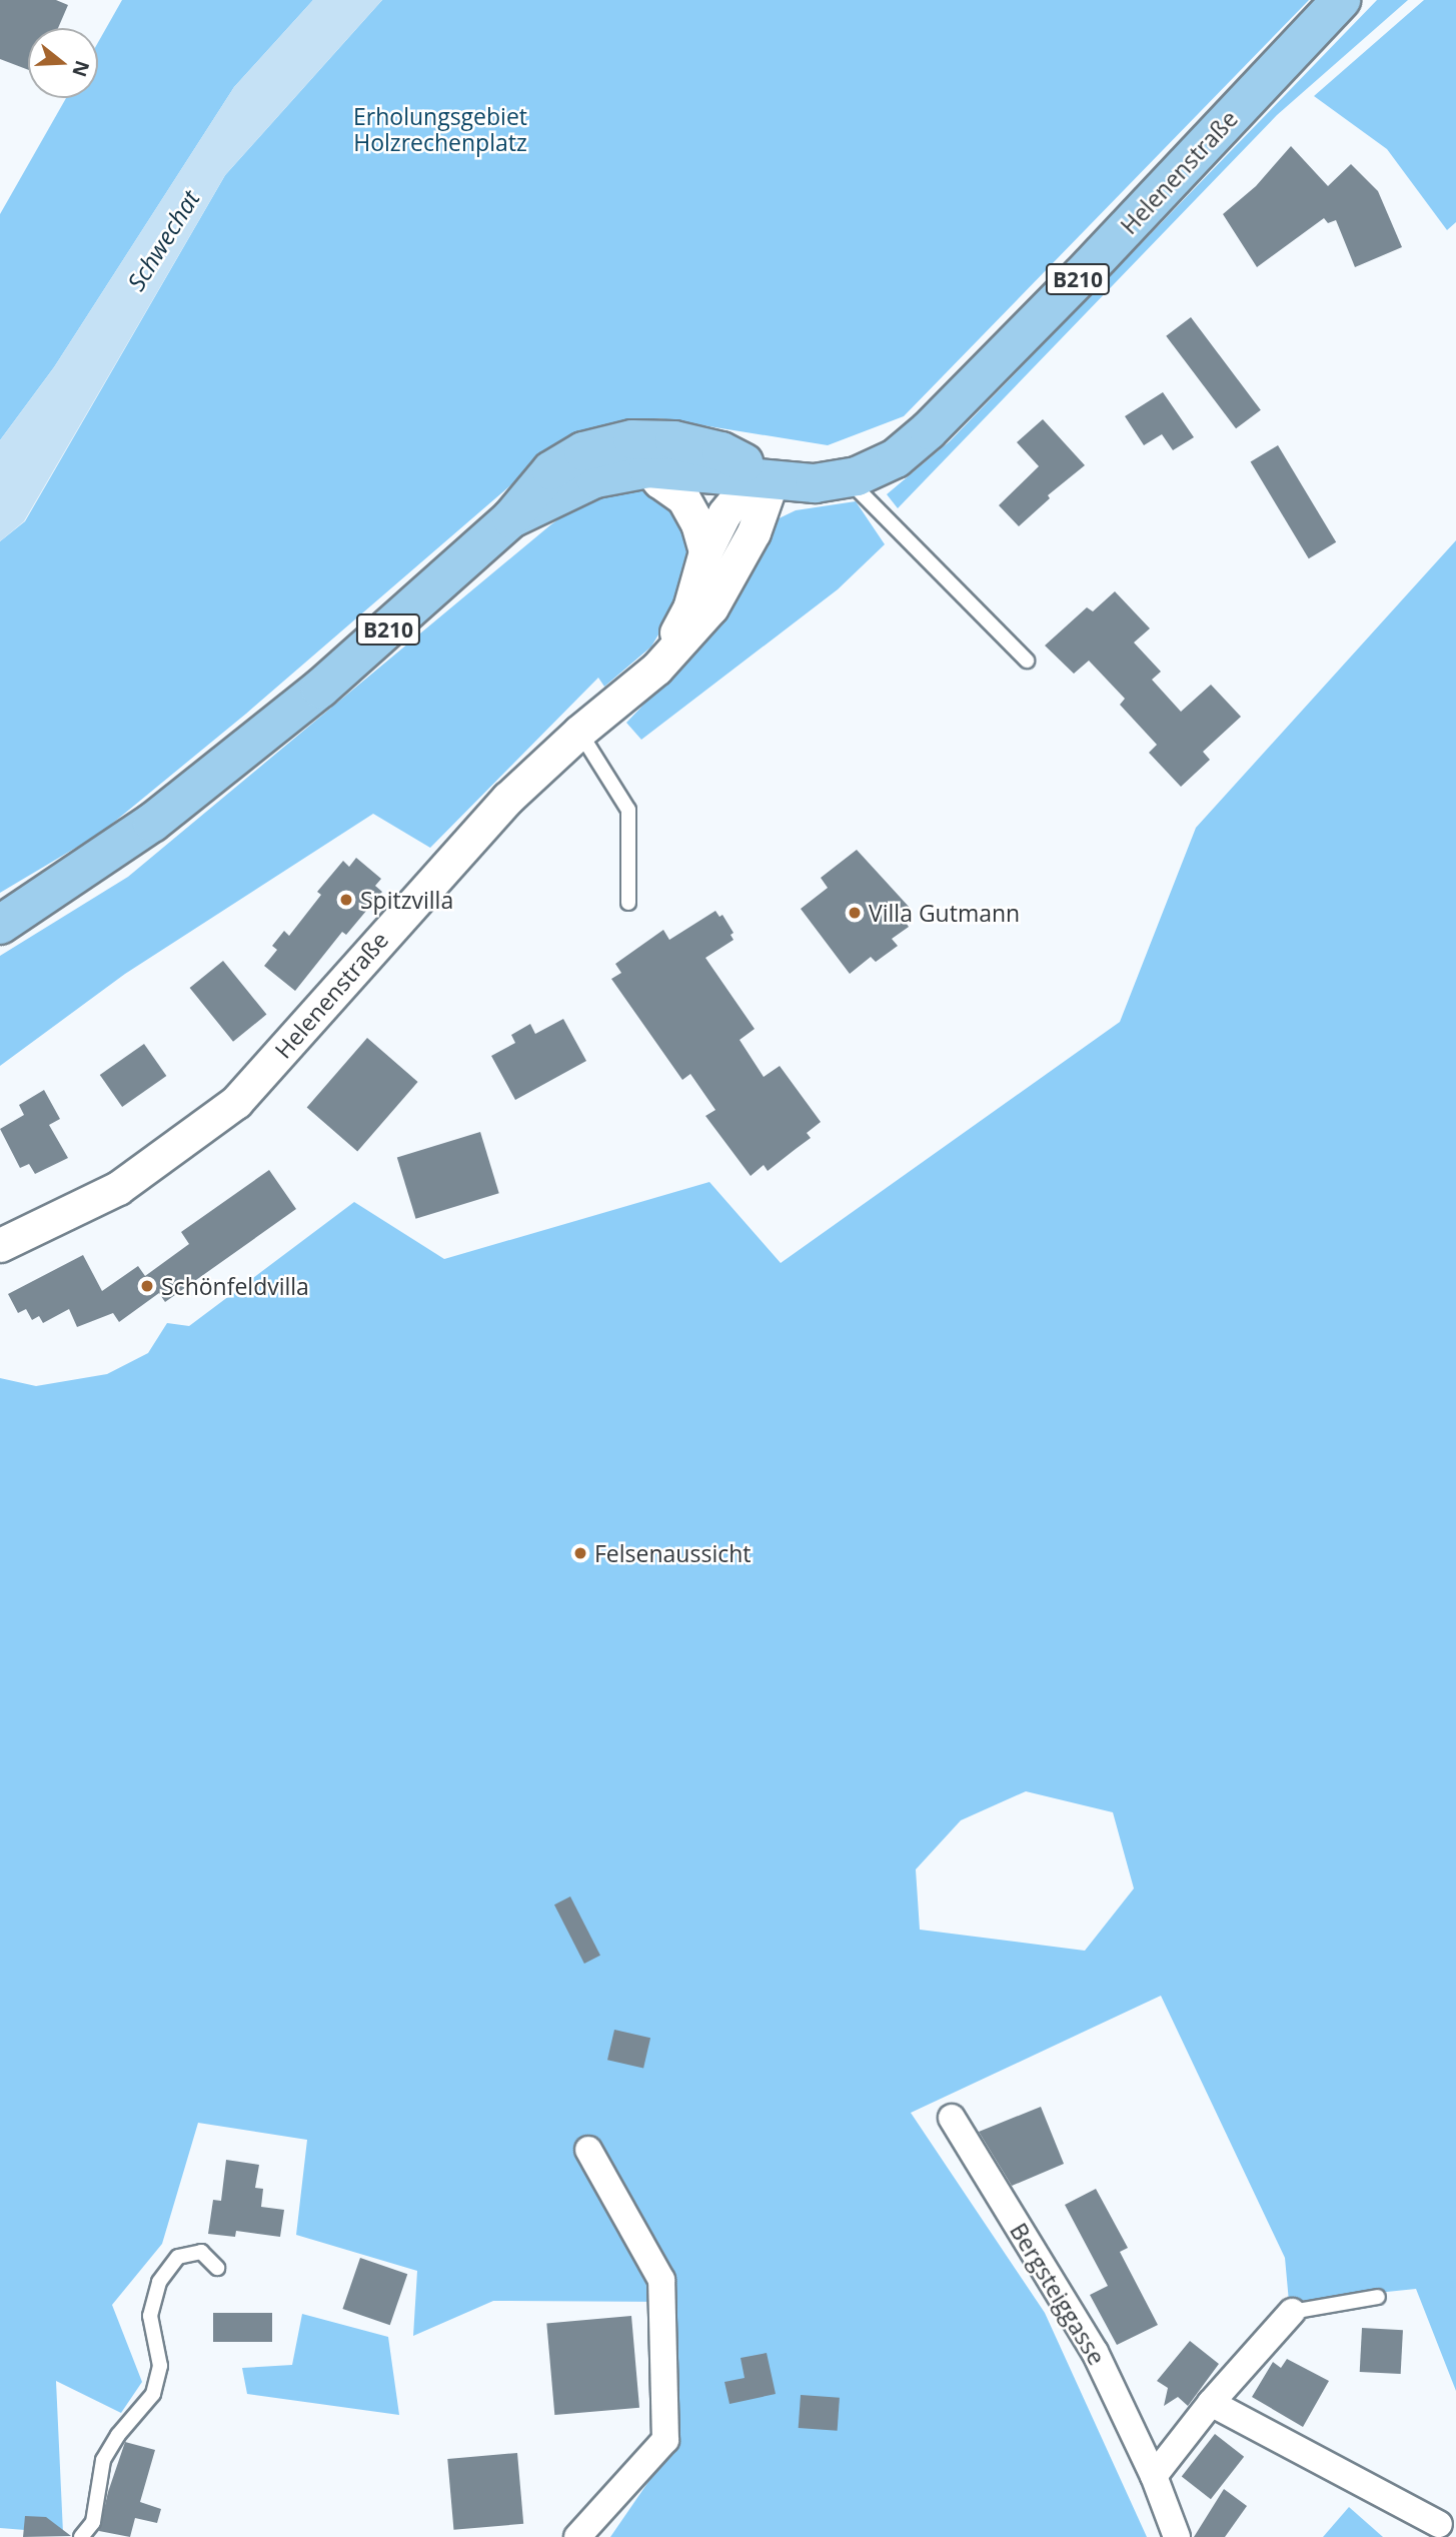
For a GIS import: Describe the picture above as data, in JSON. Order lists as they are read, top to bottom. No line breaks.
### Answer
{"streets":{"main road":["Helenenstraße","B210"],"street":["Bergsteiggasse"]},"crossings":[["Helenenstraße","B210"]],"water":["Schwechat"],"parks":["Erholungsgebiet Holzrechenplatz"],"places":["Spitzvilla","Villa Gutmann","Schönfeldvilla","Felsenaussicht"],"north":"right"}
